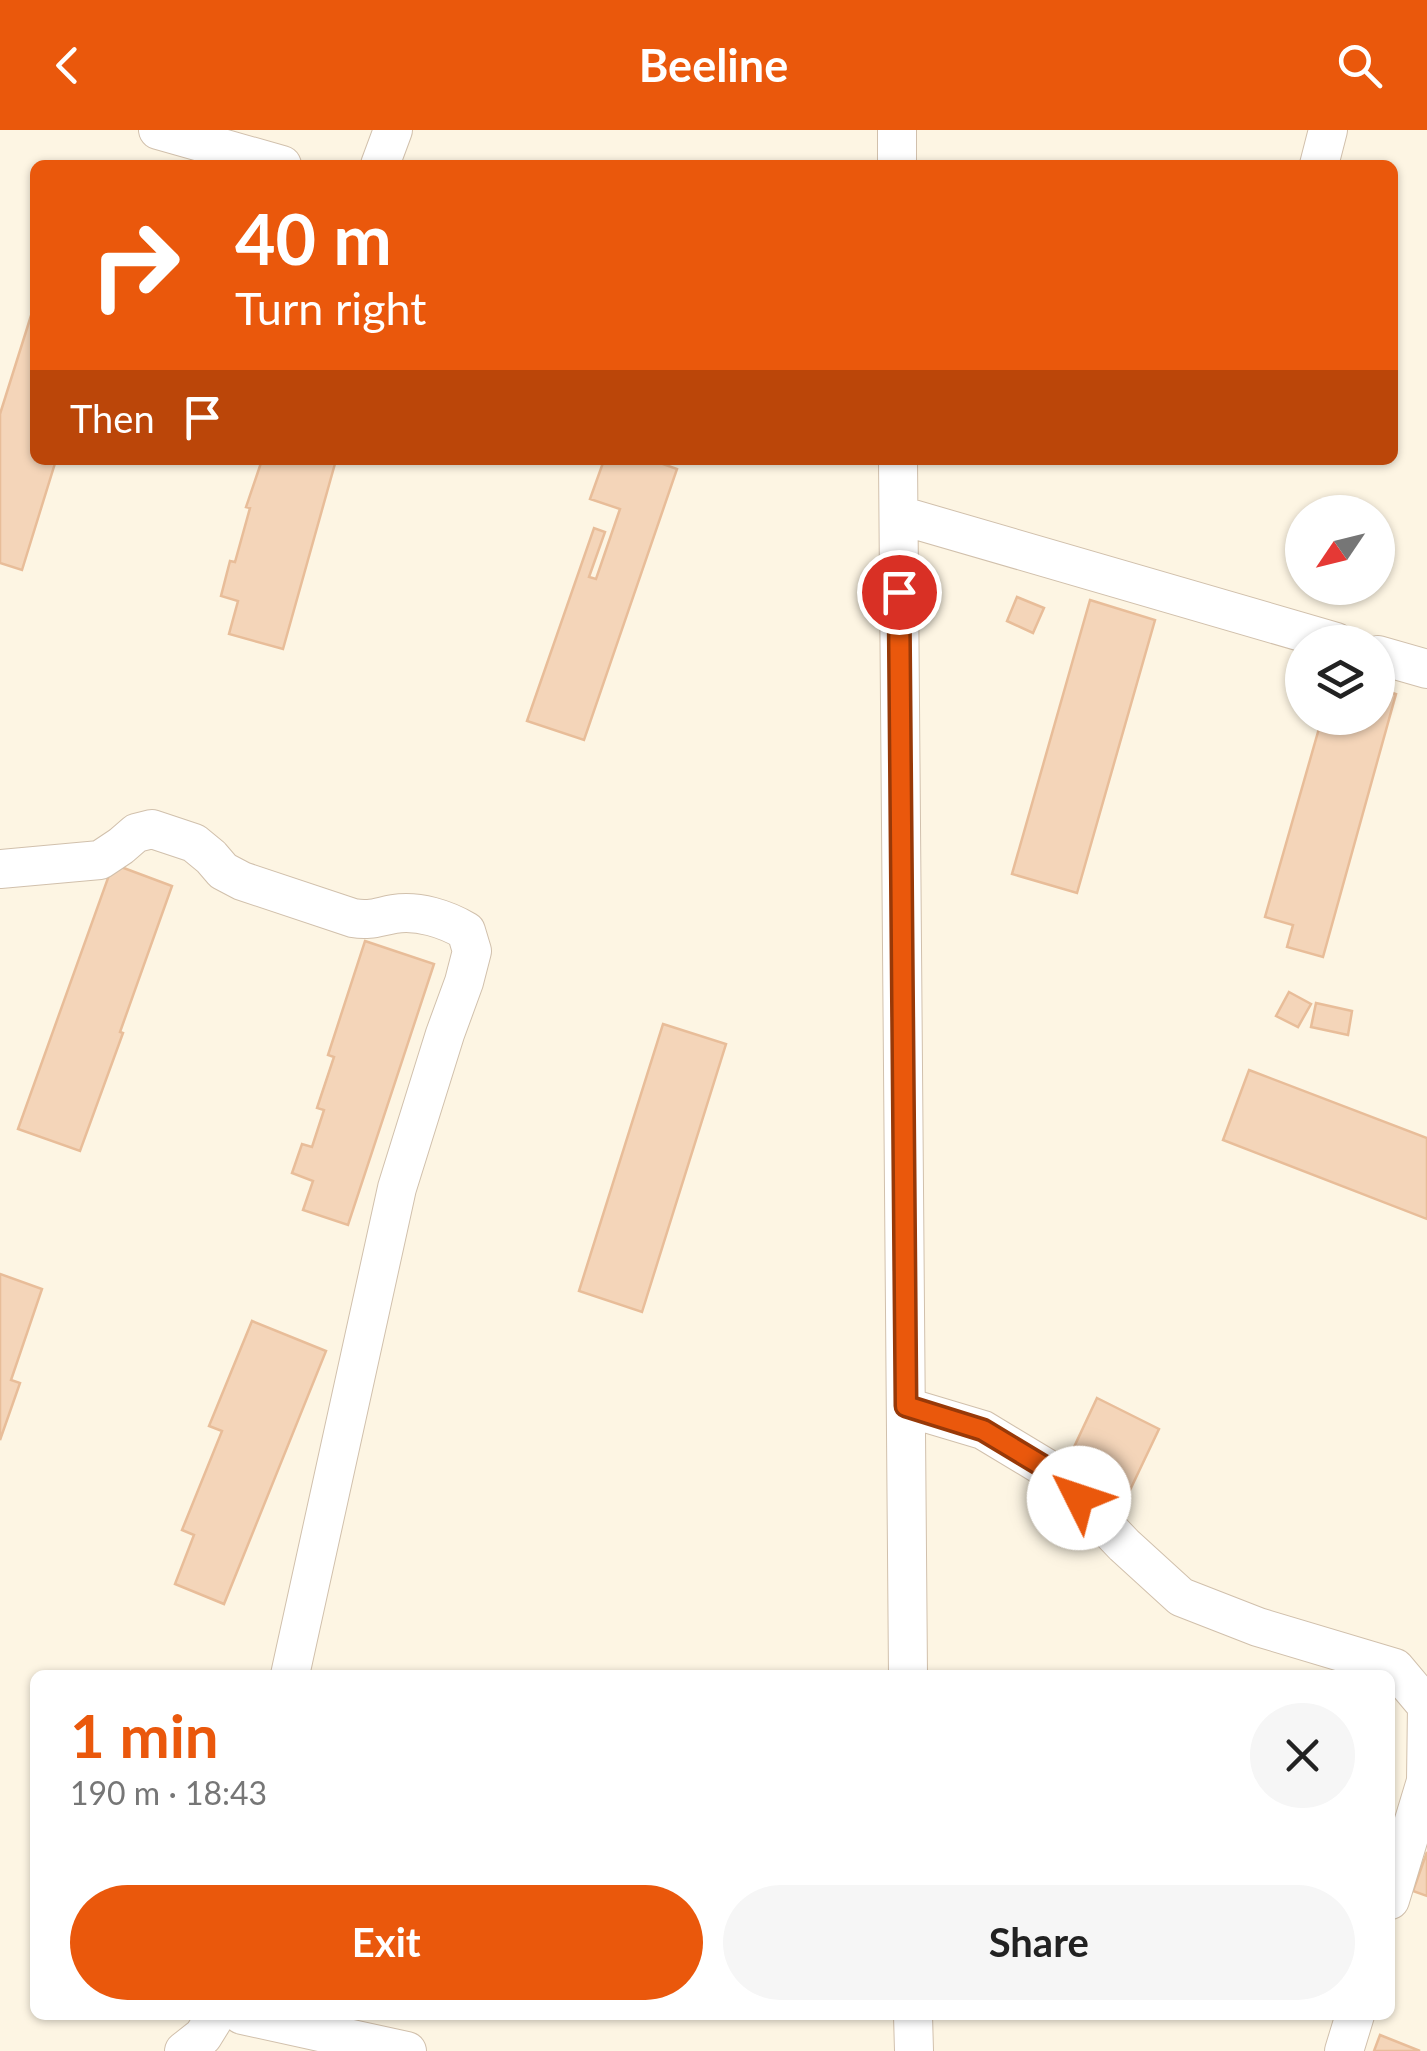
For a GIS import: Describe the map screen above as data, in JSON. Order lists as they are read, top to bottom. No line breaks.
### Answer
{"north":"bottom left","page":{"header":"Beeline","turn":["40 m","Turn right"],"then":"Then","heading":["1 min","190 m · 18:43"],"buttons":["Exit","Share"]}}
